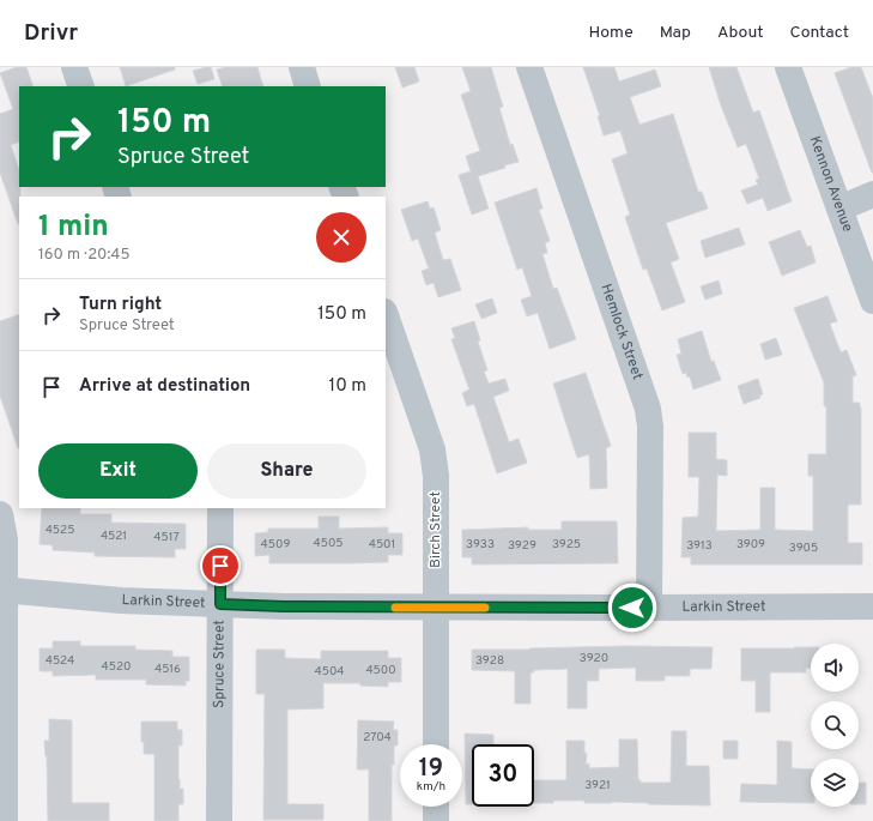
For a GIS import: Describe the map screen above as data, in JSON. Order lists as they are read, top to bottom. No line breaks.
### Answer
{"streets":{"street":["Kennon Avenue","Hemlock Street","Birch Street","Larkin Street","Spruce Street"]},"crossings":[["Hemlock Street","Larkin Street"],["Birch Street","Larkin Street"],["Larkin Street","Spruce Street"]],"house_numbers":["4525","4521","4517","4505","4509","4501","3933","3925","3909","3929","3913","3905","3920","4524","3928","4520","4516","4500","4504","2704","3921"],"page":{"header":"Drivr","nav":["Home","Map","About","Contact"],"turn":["150 m","Spruce Street"],"heading":["1 min","160 m · 20:45"],"list":[{"name":"Turn right","note":"Spruce Street","value":"150 m"},{"name":"Arrive at destination","value":"10 m"}],"buttons":["Exit","Share"],"speed":"19 km/h","limit":"30"}}
